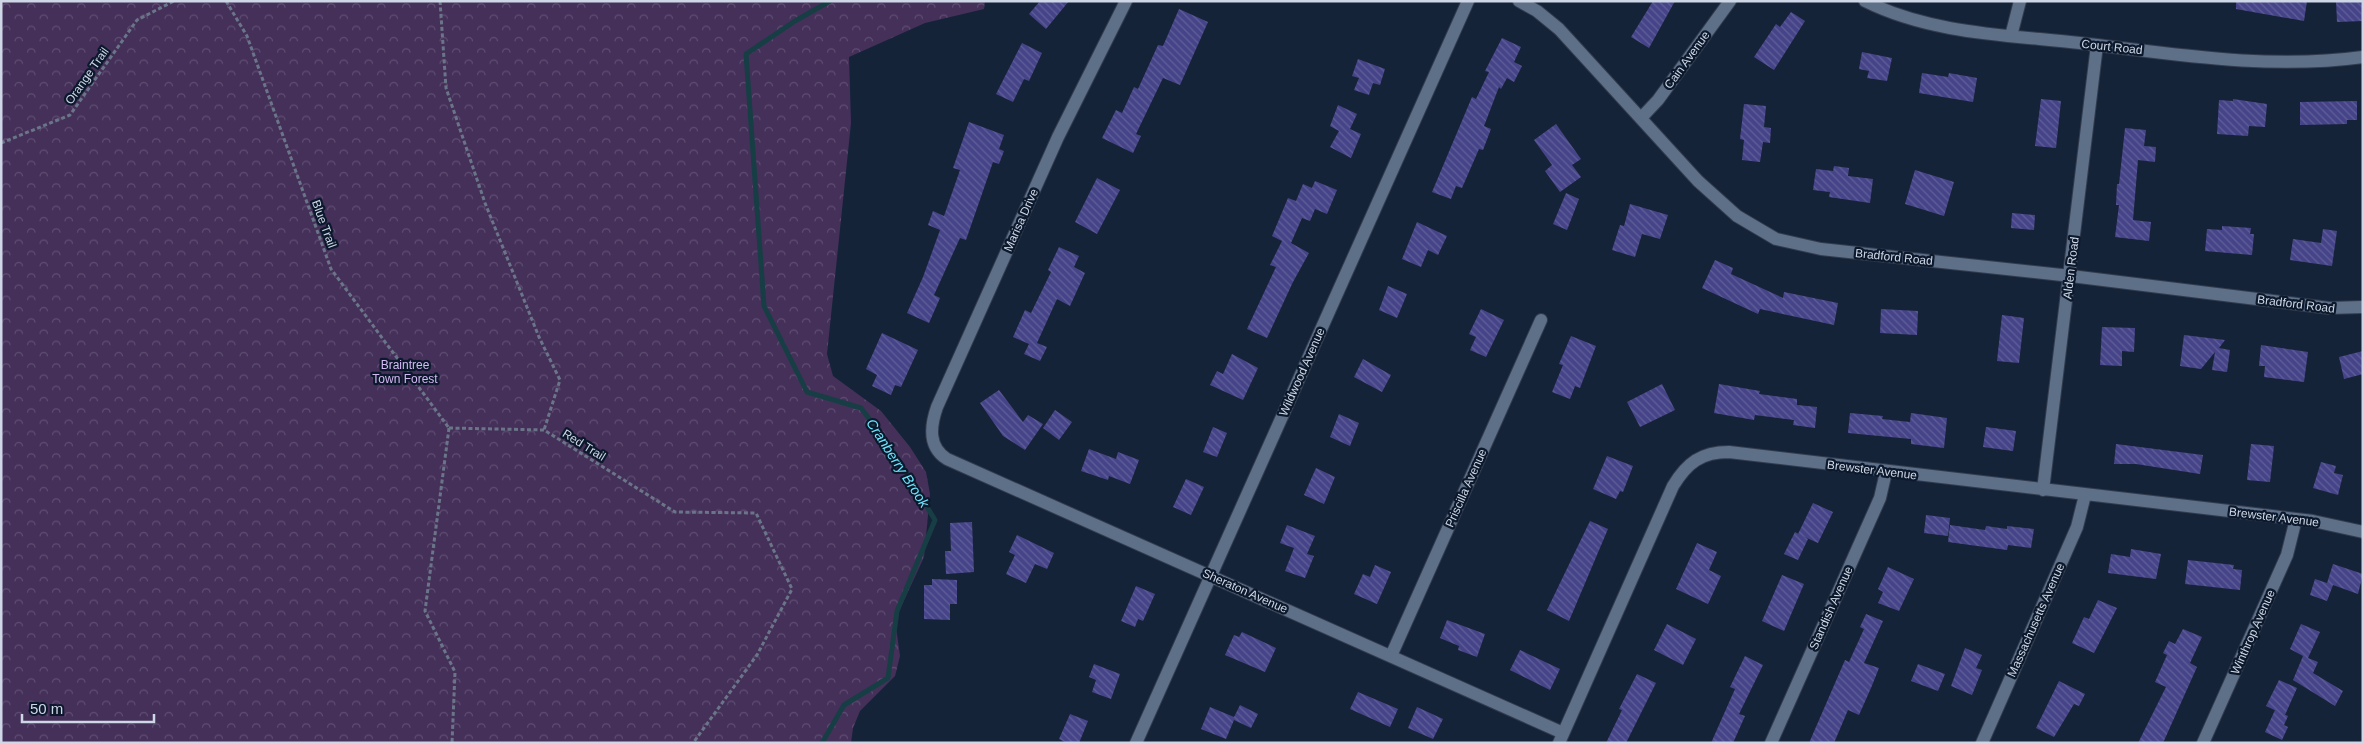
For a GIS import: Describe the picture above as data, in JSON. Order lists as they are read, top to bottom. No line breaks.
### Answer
{"streets":{"street":["Court Road","Cain Avenue","Marisa Drive","Bradford Road","Alden Road","Wildwood Avenue","Brewster Avenue","Priscilla Avenue","Sheraton Avenue","Standish Avenue","Massachusetts Avenue","Winthrop Avenue"],"path":["Orange Trail","Blue Trail","Red Trail"]},"crossings":[["Court Road","Alden Road"],["Cain Avenue","Bradford Road"],["Marisa Drive","Sheraton Avenue"],["Blue Trail","Red Trail"],["Bradford Road","Alden Road"],["Alden Road","Brewster Avenue"],["Wildwood Avenue","Sheraton Avenue"],["Brewster Avenue","Sheraton Avenue"],["Brewster Avenue","Standish Avenue"],["Brewster Avenue","Massachusetts Avenue"],["Brewster Avenue","Winthrop Avenue"],["Priscilla Avenue","Sheraton Avenue"]],"water":["Cranberry Brook"],"parks":["Braintree Town Forest"],"scale_bar":"50 m"}
